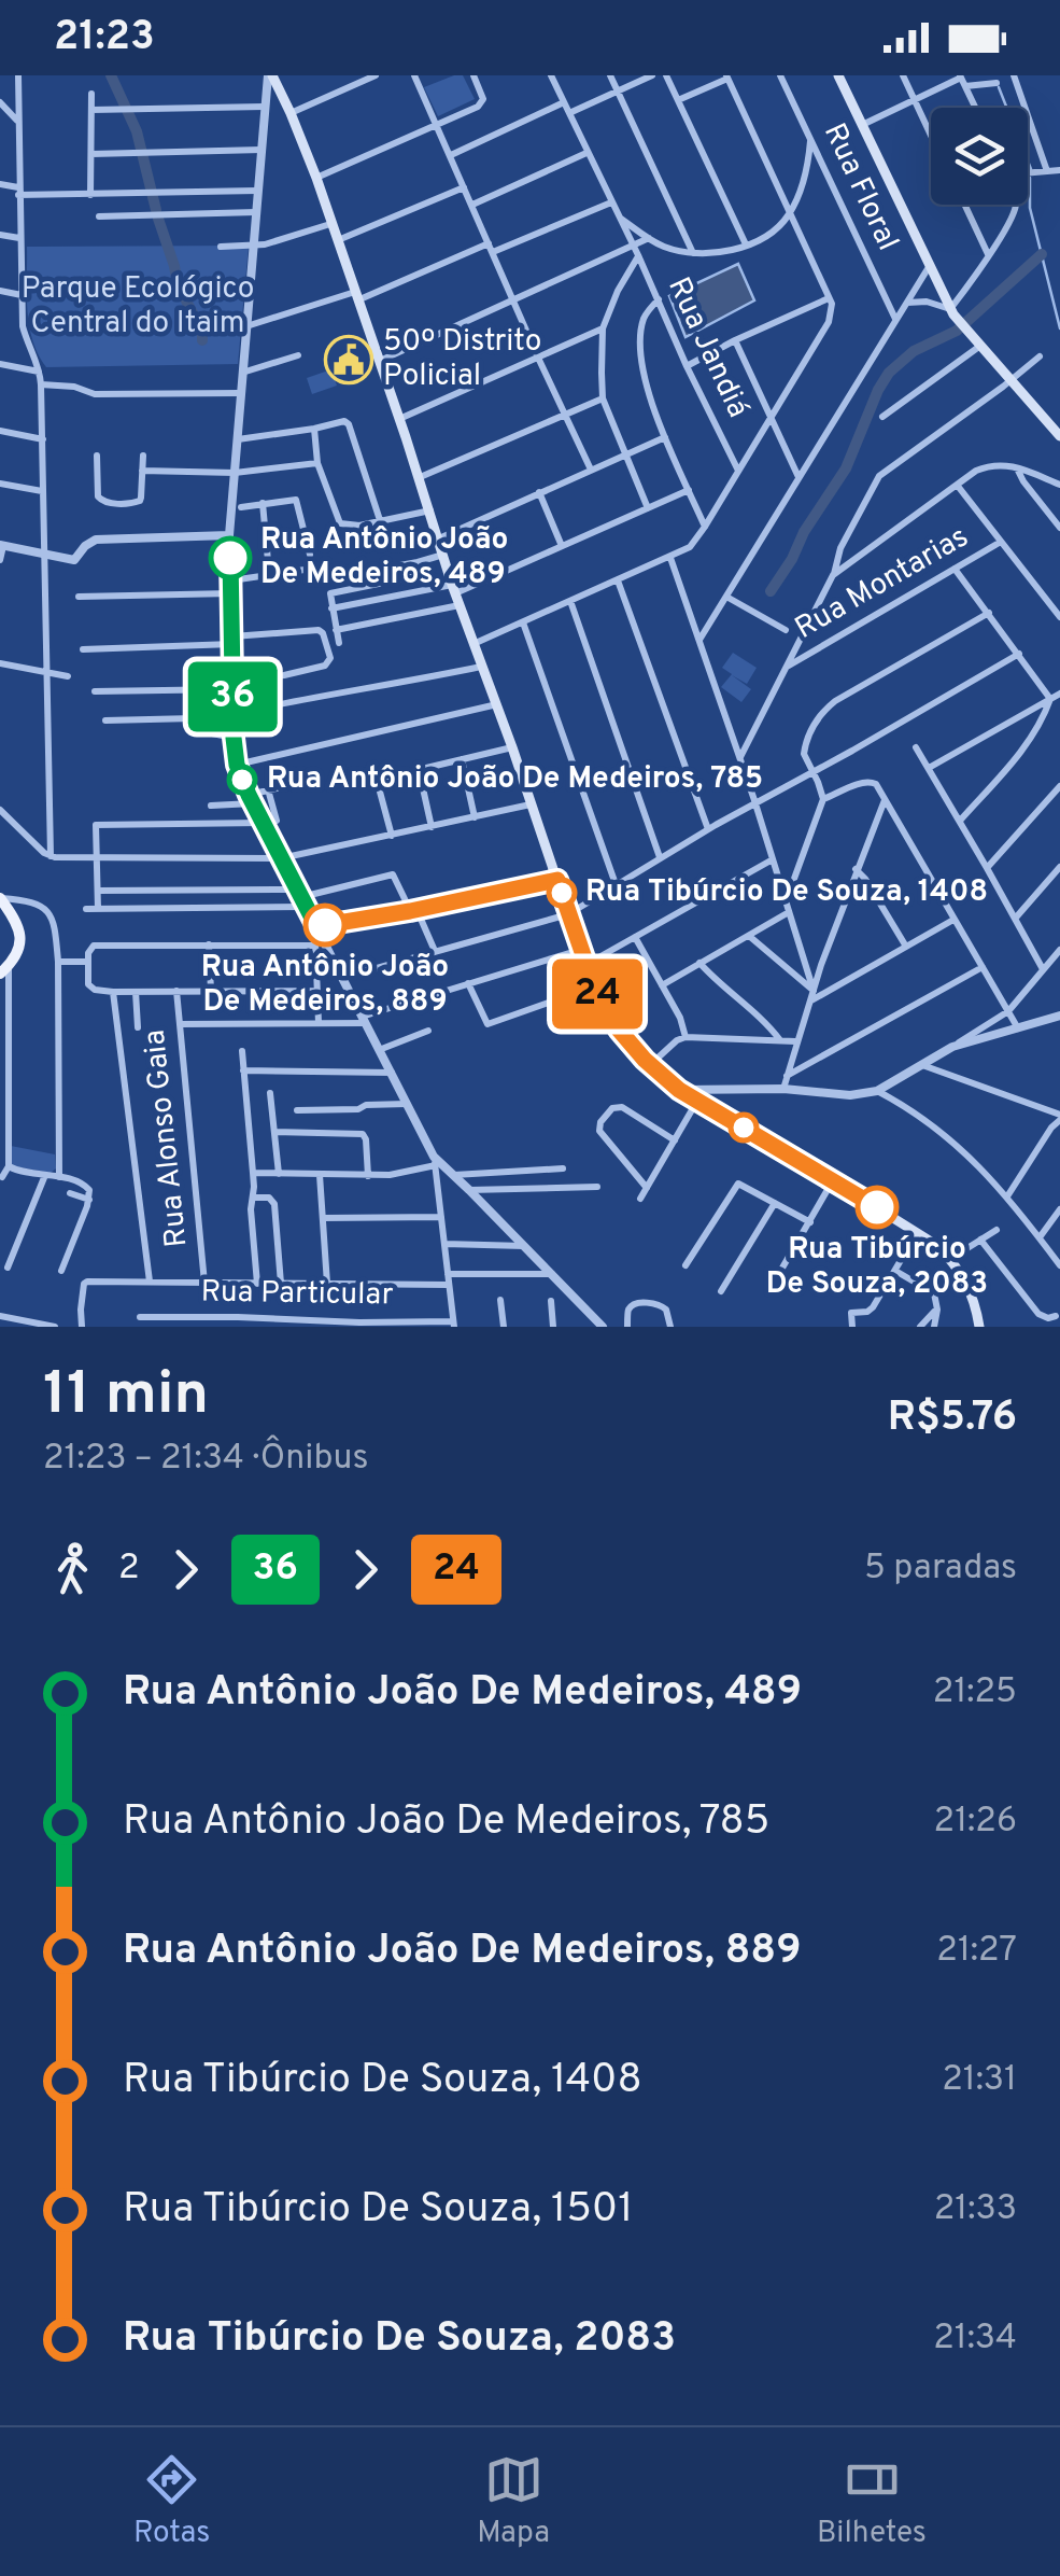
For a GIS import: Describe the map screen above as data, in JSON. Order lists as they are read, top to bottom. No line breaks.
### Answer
{"streets":{"street":["Rua Floral","Rua Jandiá","Rua Montarias","Rua Alonso Gaia","Rua Particular"]},"parks":["Parque Ecológico Central do Itaim"],"places":{"public building":["50º Distrito Policial"],"other":["Rua Antônio João De Medeiros, 489","Rua Antônio João De Medeiros, 785","Rua Tibúrcio De Souza, 1408","Rua Antônio João De Medeiros, 889","Rua Tibúrcio De Souza, 2083"]},"lines":["bus line 36","bus line 24"],"page":{"status":"21:23","on_map":["36","24"],"heading":["11 min","21:23 – 21:34 · Ônibus","R$5.76"],"legs":["2","36","24","5 paradas"],"list":[{"name":"Rua Antônio João De Medeiros, 489","value":"21:25"},{"name":"Rua Antônio João De Medeiros, 785","value":"21:26"},{"name":"Rua Antônio João De Medeiros, 889","value":"21:27"},{"name":"Rua Tibúrcio De Souza, 1408","value":"21:31"},{"name":"Rua Tibúrcio De Souza, 1501","value":"21:33"},{"name":"Rua Tibúrcio De Souza, 2083","value":"21:34"}],"tabs":["Rotas","Mapa","Bilhetes"]}}
